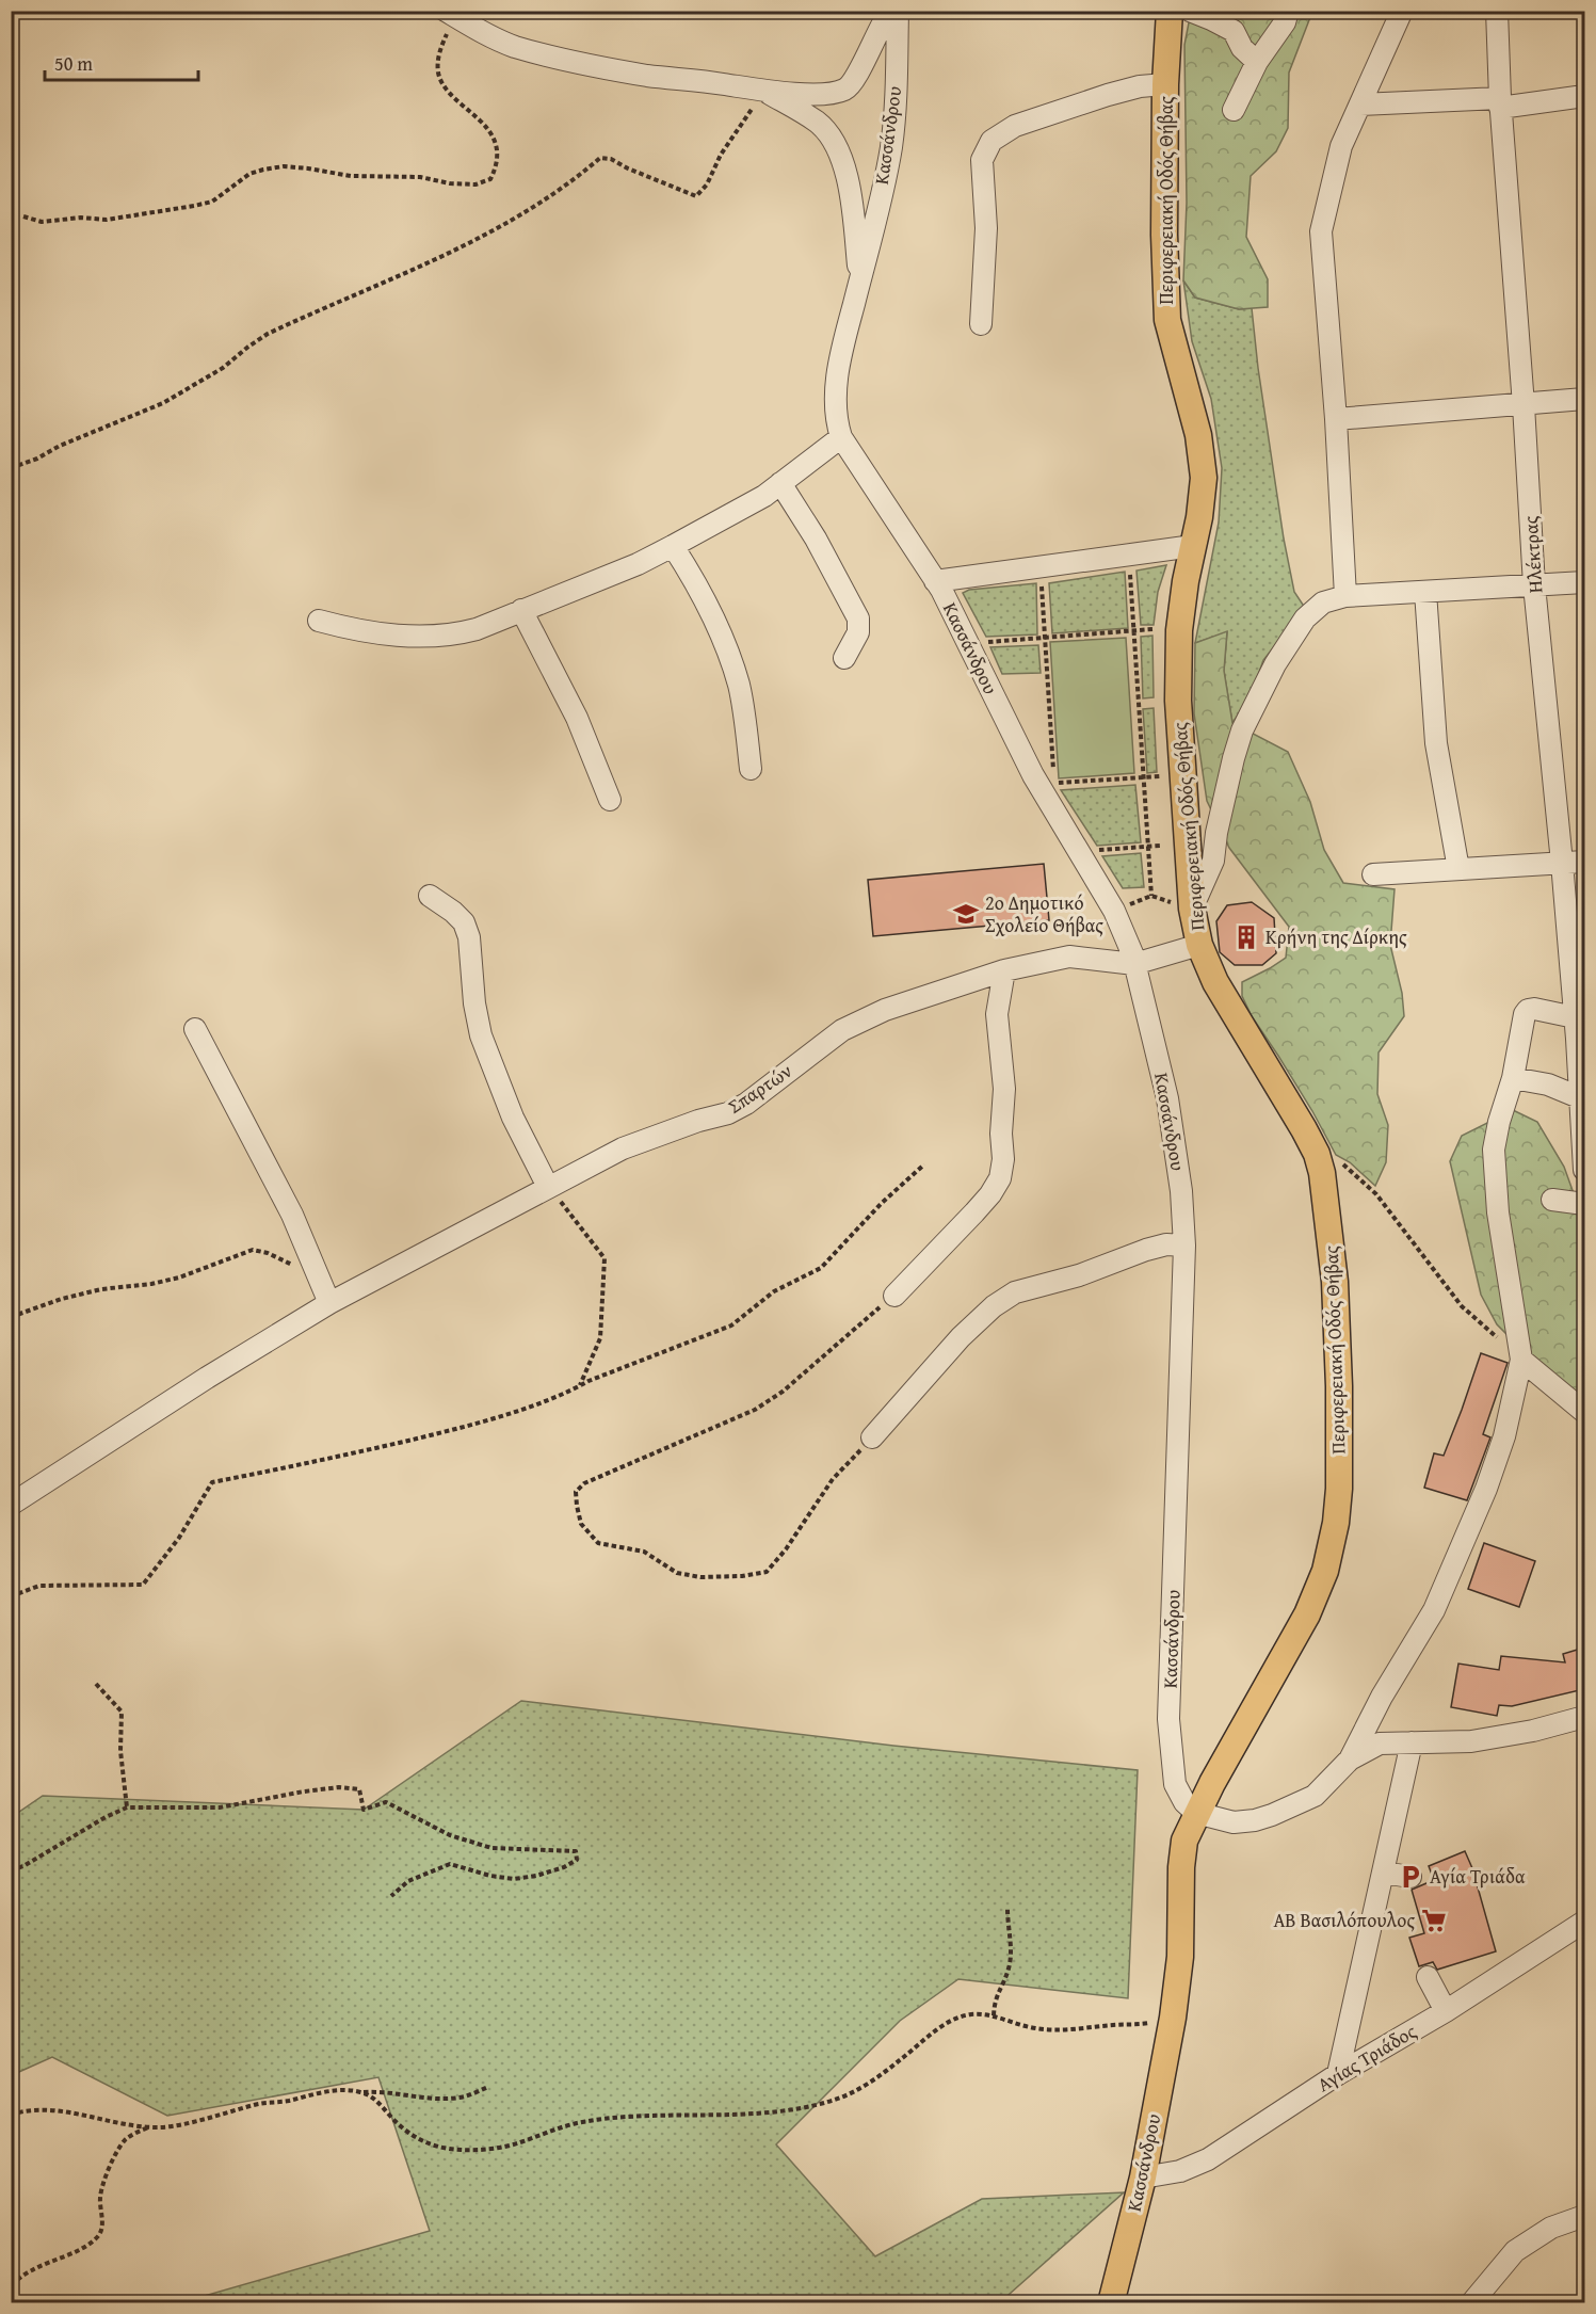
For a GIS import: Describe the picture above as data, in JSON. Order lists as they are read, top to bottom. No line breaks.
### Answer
{"streets":{"main road":["Κασσάνδρου","Περιφερειακή Οδός Θήβας"],"street":["Ηλέκτρας","Σπαρτών","Αγίας Τριάδος"]},"crossings":[["Κασσάνδρου","Περιφερειακή Οδός Θήβας"],["Κασσάνδρου","Σπαρτών"],["Κασσάνδρου","Αγίας Τριάδος"]],"places":{"school or university":["2ο Δημοτικό Σχολείο Θήβας"],"building":["Κρήνη της Δίρκης"],"parking":["Αγία Τριάδα"],"supermarket":["ΑΒ Βασιλόπουλος"]},"scale_bar":"50 m"}
